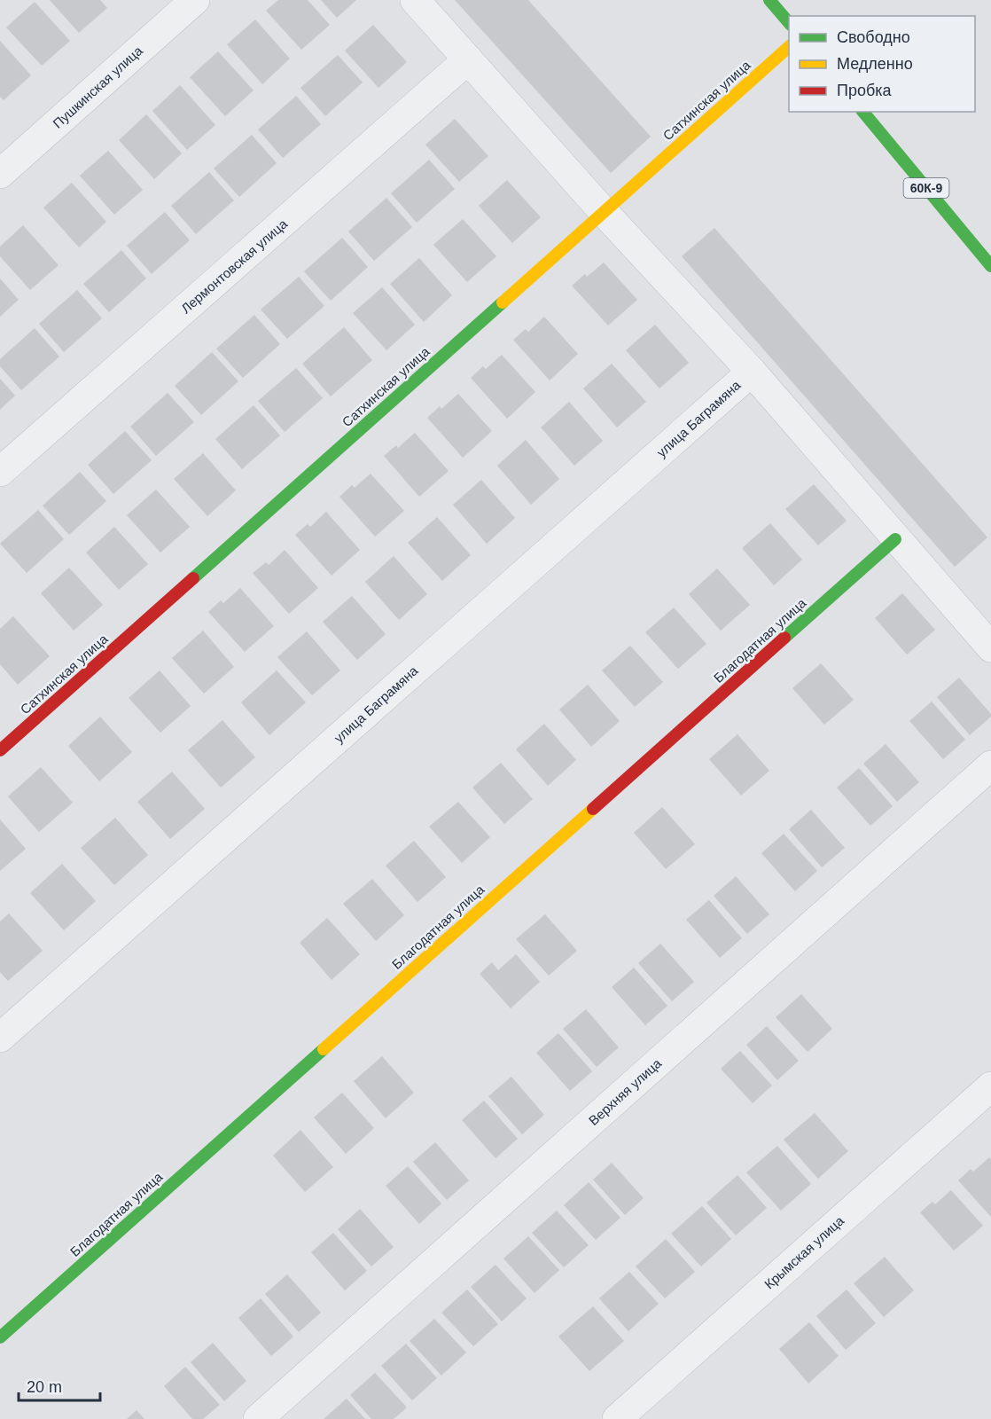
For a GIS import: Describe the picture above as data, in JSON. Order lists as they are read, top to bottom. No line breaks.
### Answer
{"streets":{"street":["Пушкинская улица","Сатхинская улица","60К-9","Лермонтовская улица","улица Баграмяна","Благодатная улица","Верхняя улица","Крымская улица"]},"legend":["Свободно","Медленно","Пробка"],"scale_bar":"20 m"}
